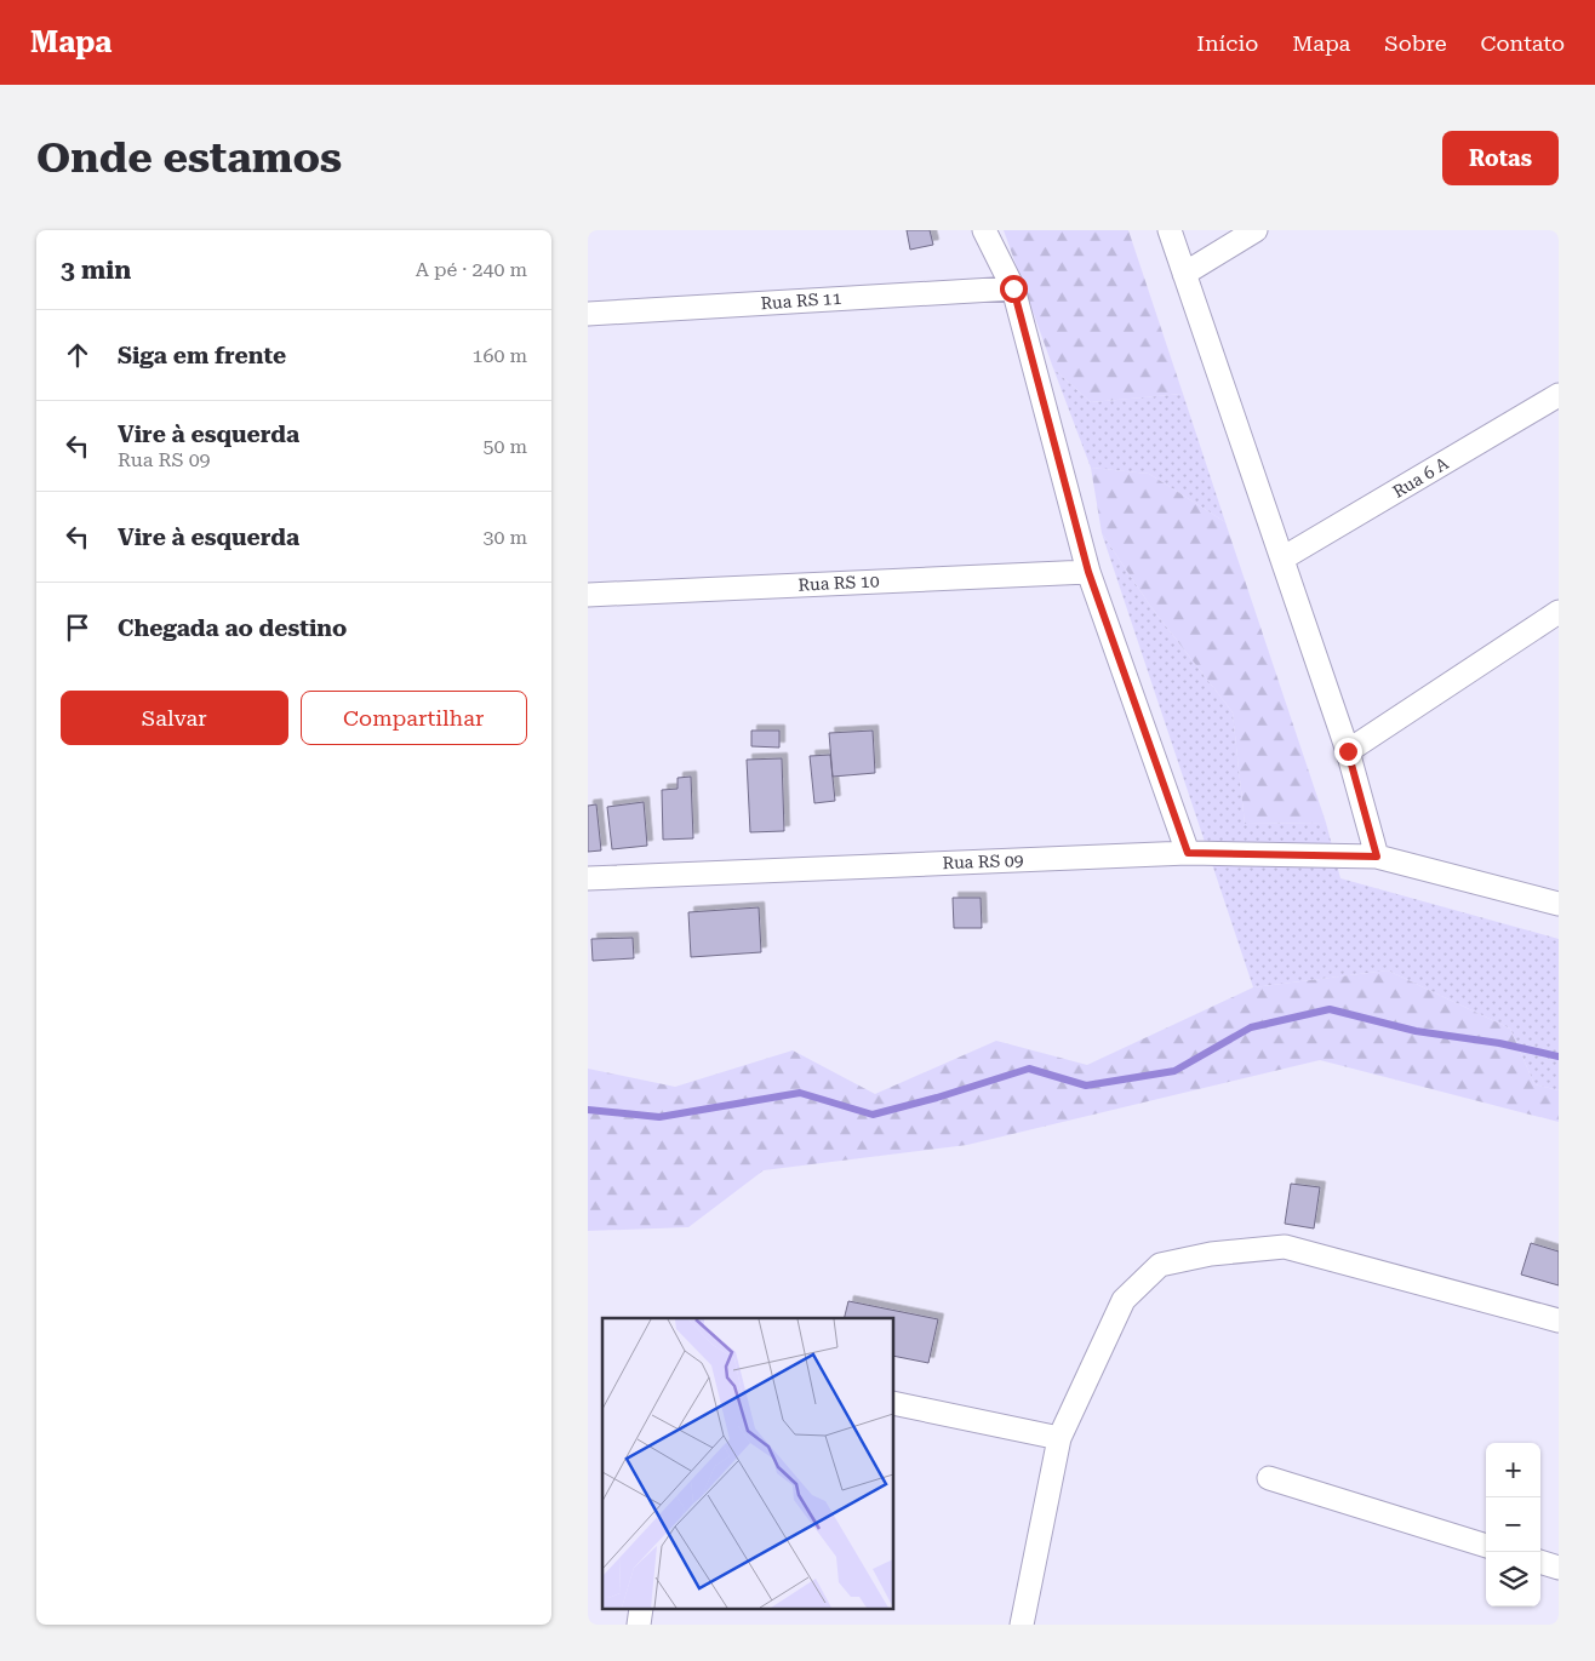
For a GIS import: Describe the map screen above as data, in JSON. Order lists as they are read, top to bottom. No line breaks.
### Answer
{"streets":{"street":["Rua RS 11","Rua 6 A","Rua RS 10","Rua RS 09"]},"page":{"header":"Mapa","nav":["Início","Mapa","Sobre","Contato"],"buttons":["Rotas",["Salvar","Compartilhar"]],"title":"Onde estamos","heading":["3 min","A pé · 240 m"],"list":[["Siga em frente","160 m"],["Vire à esquerda","Rua RS 09","50 m"],["Vire à esquerda","30 m"],"Chegada ao destino"],"map_buttons":["+","−"]}}
